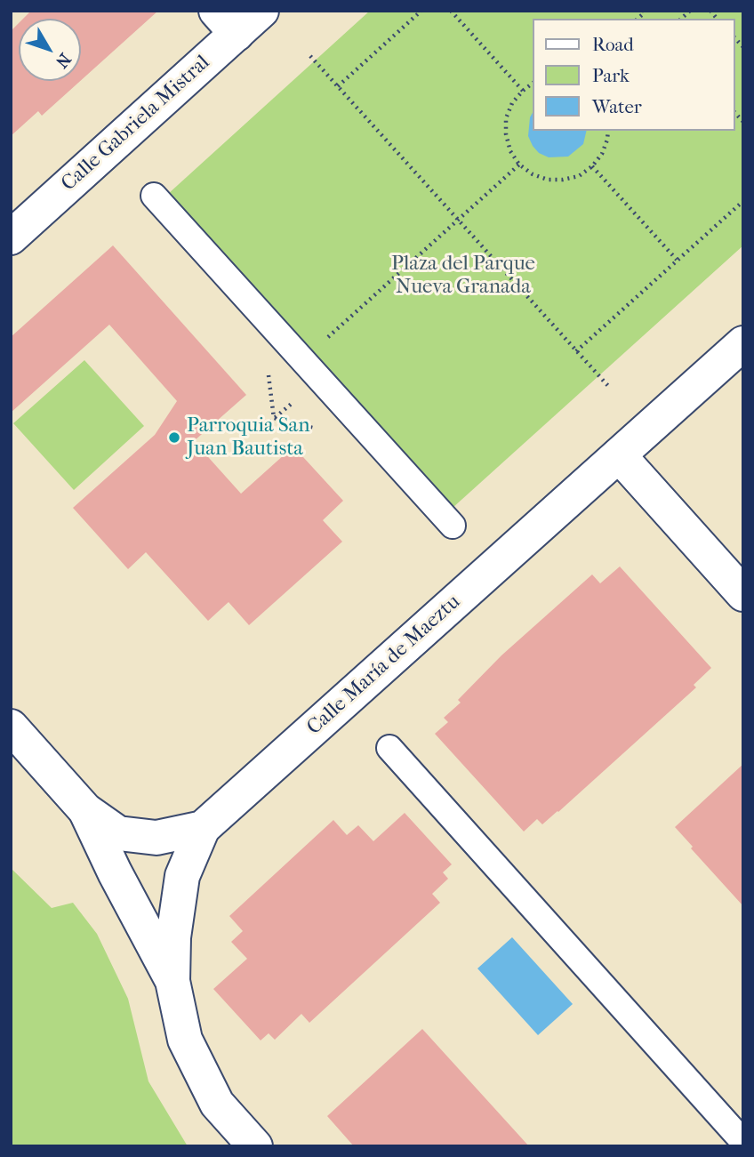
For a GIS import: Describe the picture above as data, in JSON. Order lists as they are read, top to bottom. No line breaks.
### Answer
{"streets":{"main road":["Calle Gabriela Mistral","Calle María de Maeztu"]},"parks":["Plaza del Parque Nueva Granada"],"places":["Parroquia San Juan Bautista"],"legend":["Road","Park","Water"],"north":"bottom right"}
